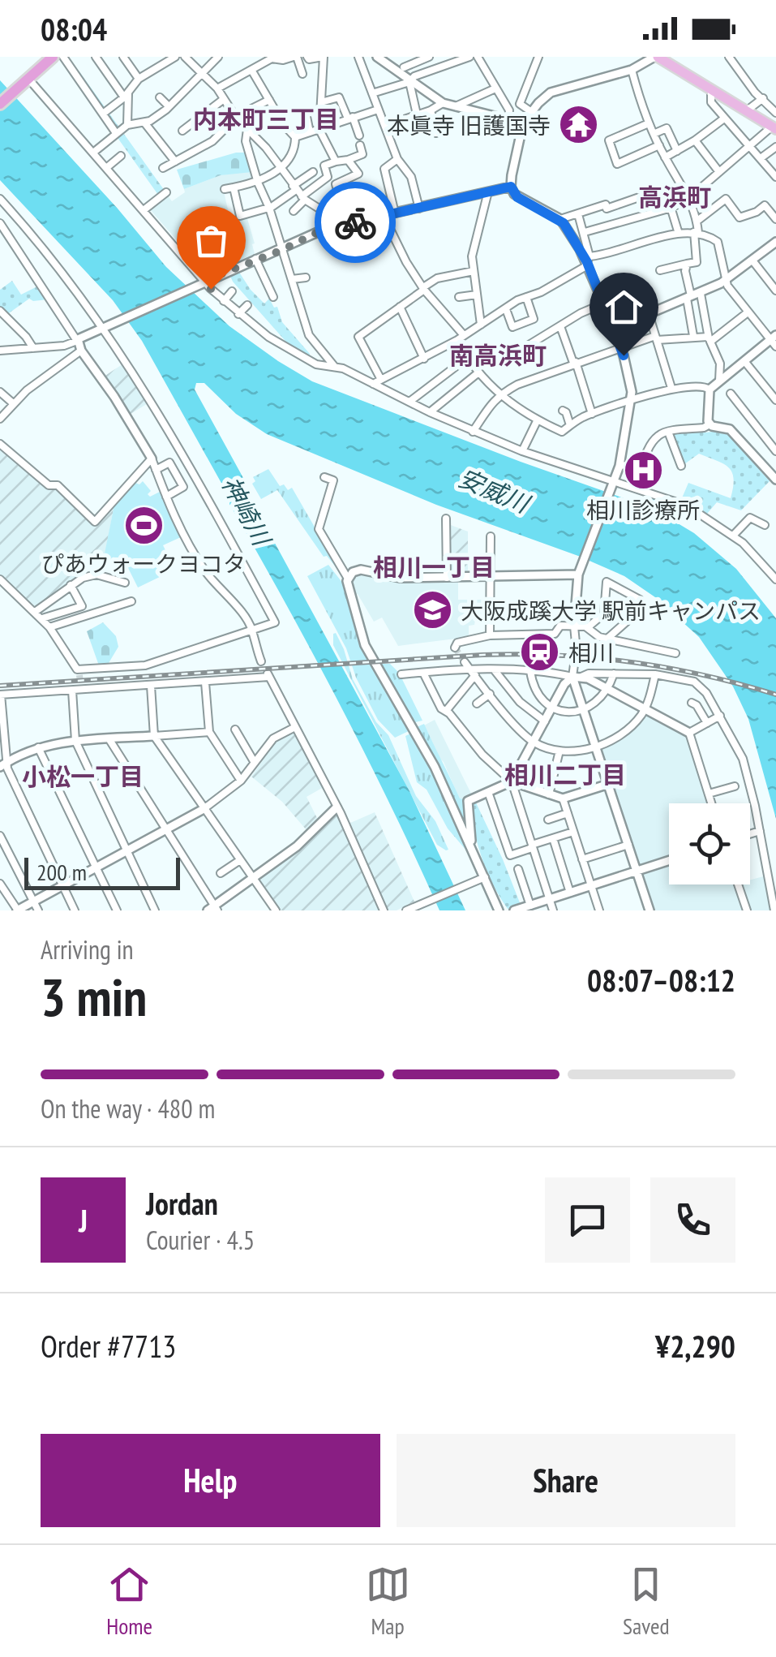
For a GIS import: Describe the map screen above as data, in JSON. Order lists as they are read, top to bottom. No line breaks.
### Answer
{"districts":["内本町三丁目","高浜町","南高浜町","相川一丁目","相川二丁目","小松一丁目"],"water":["安威川","神崎川"],"places":{"temple":["本眞寺 旧護国寺"],"hospital":["相川診療所"],"sports":["ぴあウォークヨコタ"],"school or university":["大阪成蹊大学 駅前キャンパス"],"station":["相川"]},"scale_bar":"200 m","page":{"status":"08:04","scale":"200 m","heading":["3 min","Arriving in","08:07–08:12"],"panel":["Jordan","Courier · 4.5","Order #7713","¥2,290"],"bar":"On the way · 480 m","round":"J","buttons":["Help","Share"],"tabs":["Home","Map","Saved"]}}
